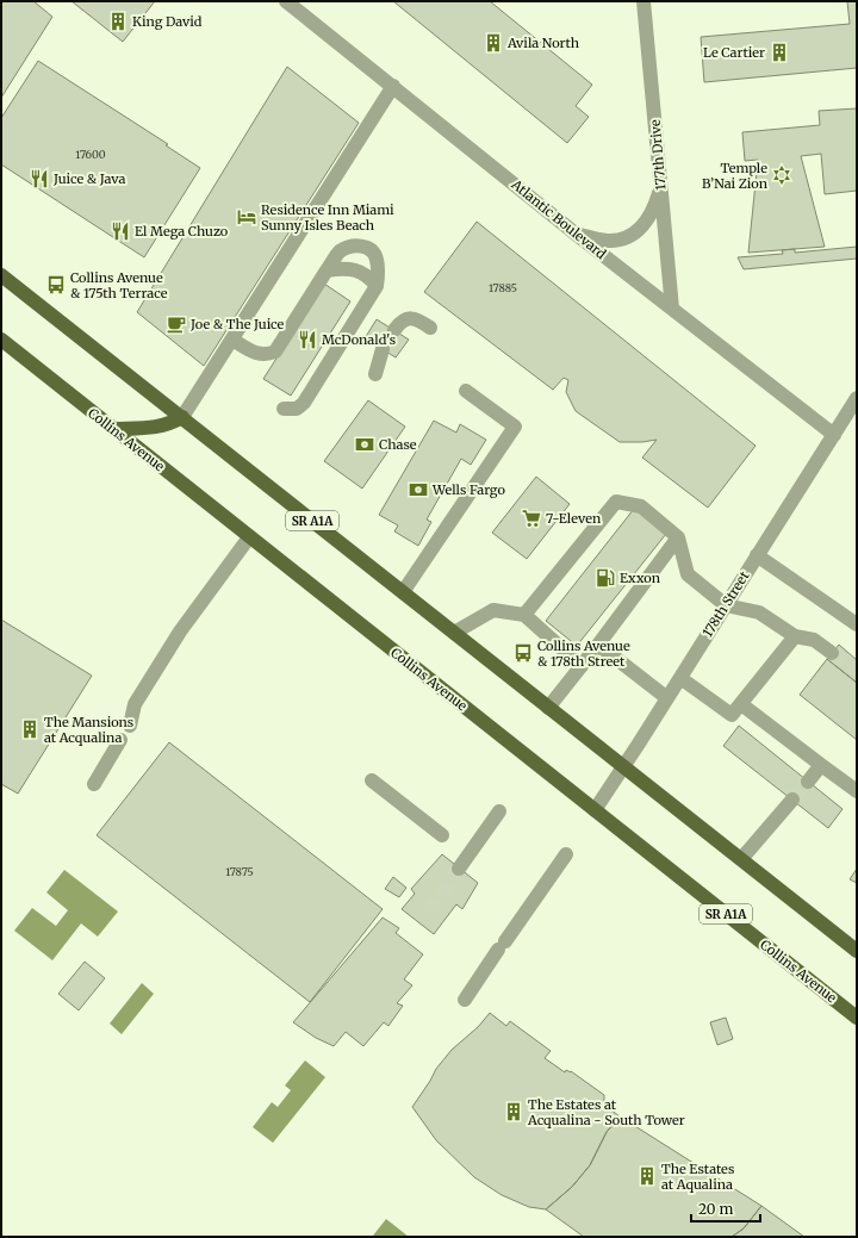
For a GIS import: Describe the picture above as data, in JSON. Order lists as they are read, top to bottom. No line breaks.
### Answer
{"streets":{"main road":["Collins Avenue","SR A1A"],"street":["177th Drive","Atlantic Boulevard","178th Street"]},"crossings":[["177th Drive","Atlantic Boulevard"],["Atlantic Boulevard","178th Street"],["Collins Avenue","178th Street"],["SR A1A","178th Street"]],"places":{"building":["King David","Avila North","Le Cartier","The Mansions at Acqualina","The Estates at Acqualina - South Tower","The Estates at Aqualina"],"synagogue":["Temple B’Nai Zion"],"restaurant":["Juice & Java","El Mega Chuzo","McDonald's"],"hotel":["Residence Inn Miami Sunny Isles Beach"],"bus stop":["Collins Avenue & 175th Terrace","Collins Avenue & 178th Street"],"cafe":["Joe & The Juice"],"bank":["Chase","Wells Fargo"],"supermarket":["7-Eleven"],"fuel station":["Exxon"]},"house_numbers":["17600","17885","17875"],"scale_bar":"20 m"}
